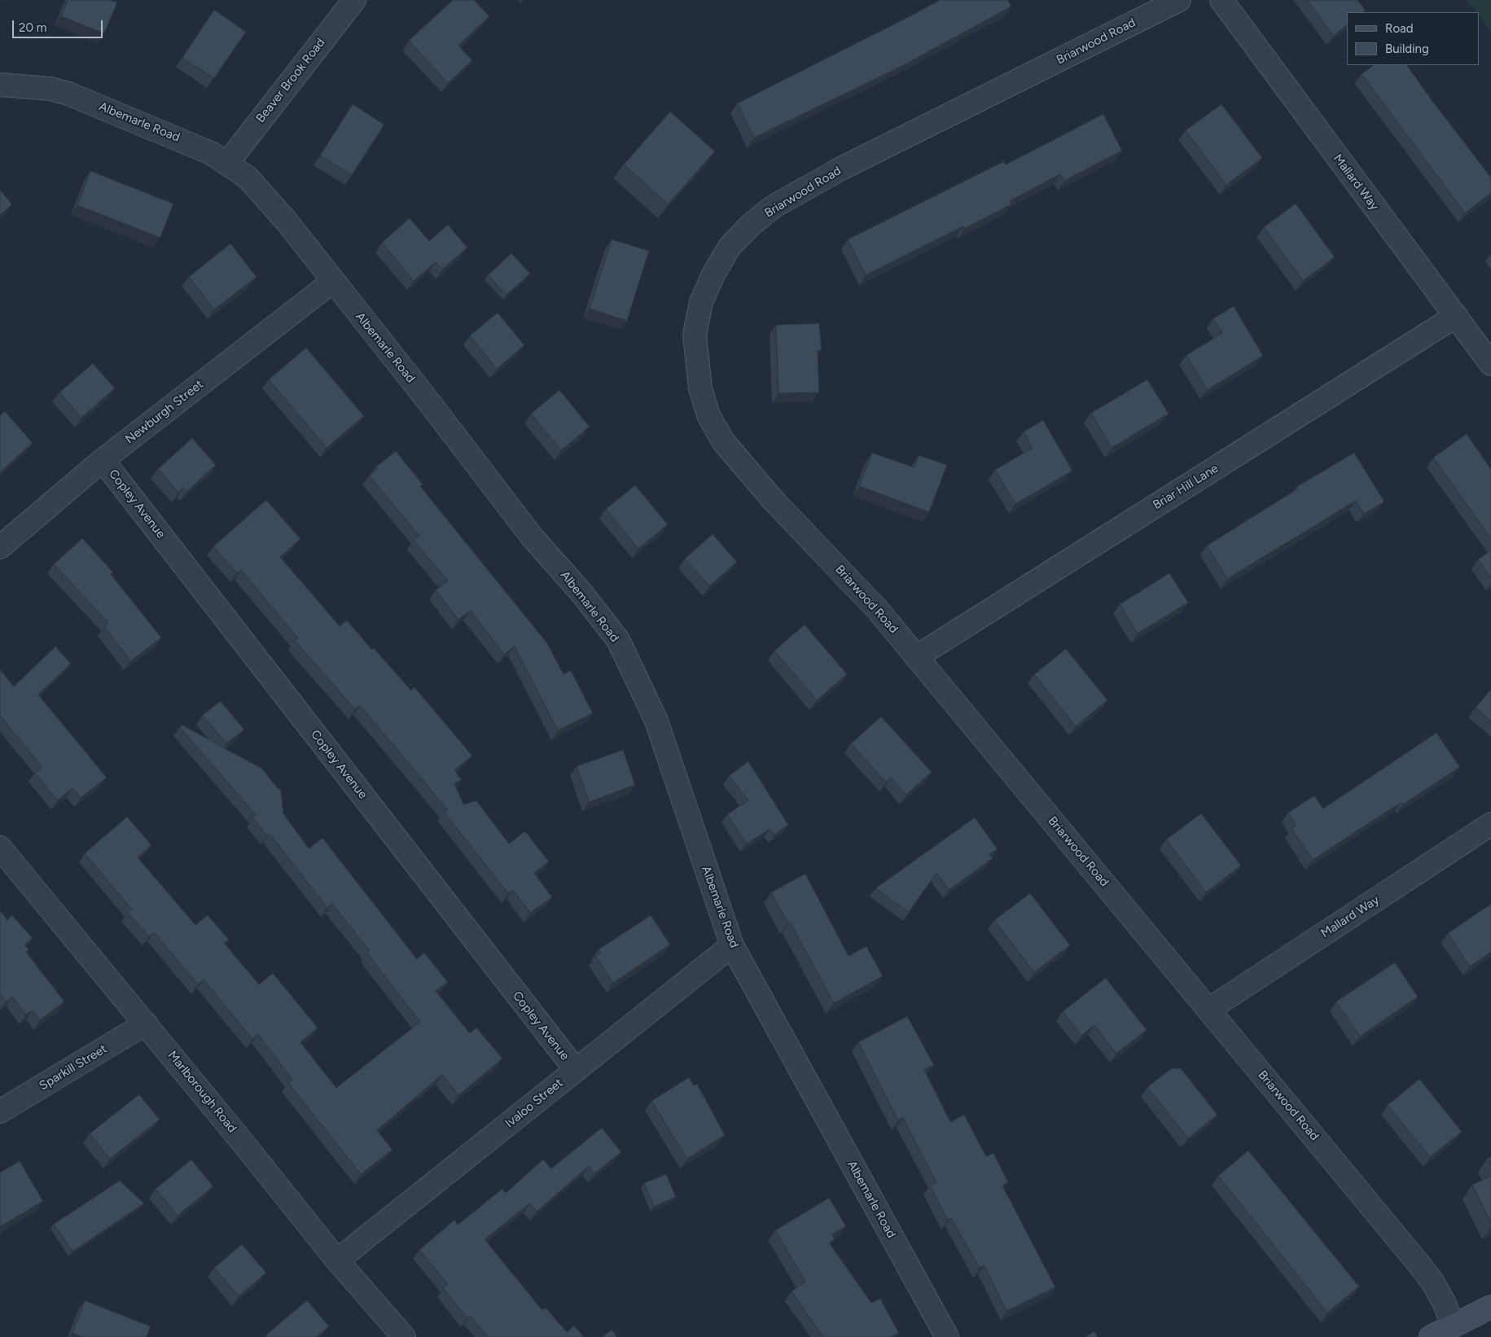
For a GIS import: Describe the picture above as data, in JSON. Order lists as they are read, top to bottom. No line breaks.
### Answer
{"streets":{"street":["Briarwood Road","Beaver Brook Road","Albemarle Road","Mallard Way","Newburgh Street","Briar Hill Lane","Copley Avenue","Sparkill Street","Marlborough Road","Ivaloo Street"]},"crossings":[["Briarwood Road","Mallard Way"],["Briarwood Road","Briar Hill Lane"],["Beaver Brook Road","Albemarle Road"],["Albemarle Road","Newburgh Street"],["Albemarle Road","Ivaloo Street"],["Mallard Way","Briar Hill Lane"],["Newburgh Street","Copley Avenue"],["Copley Avenue","Ivaloo Street"],["Sparkill Street","Marlborough Road"],["Marlborough Road","Ivaloo Street"]],"legend":["Road","Building"],"scale_bar":"20 m"}
